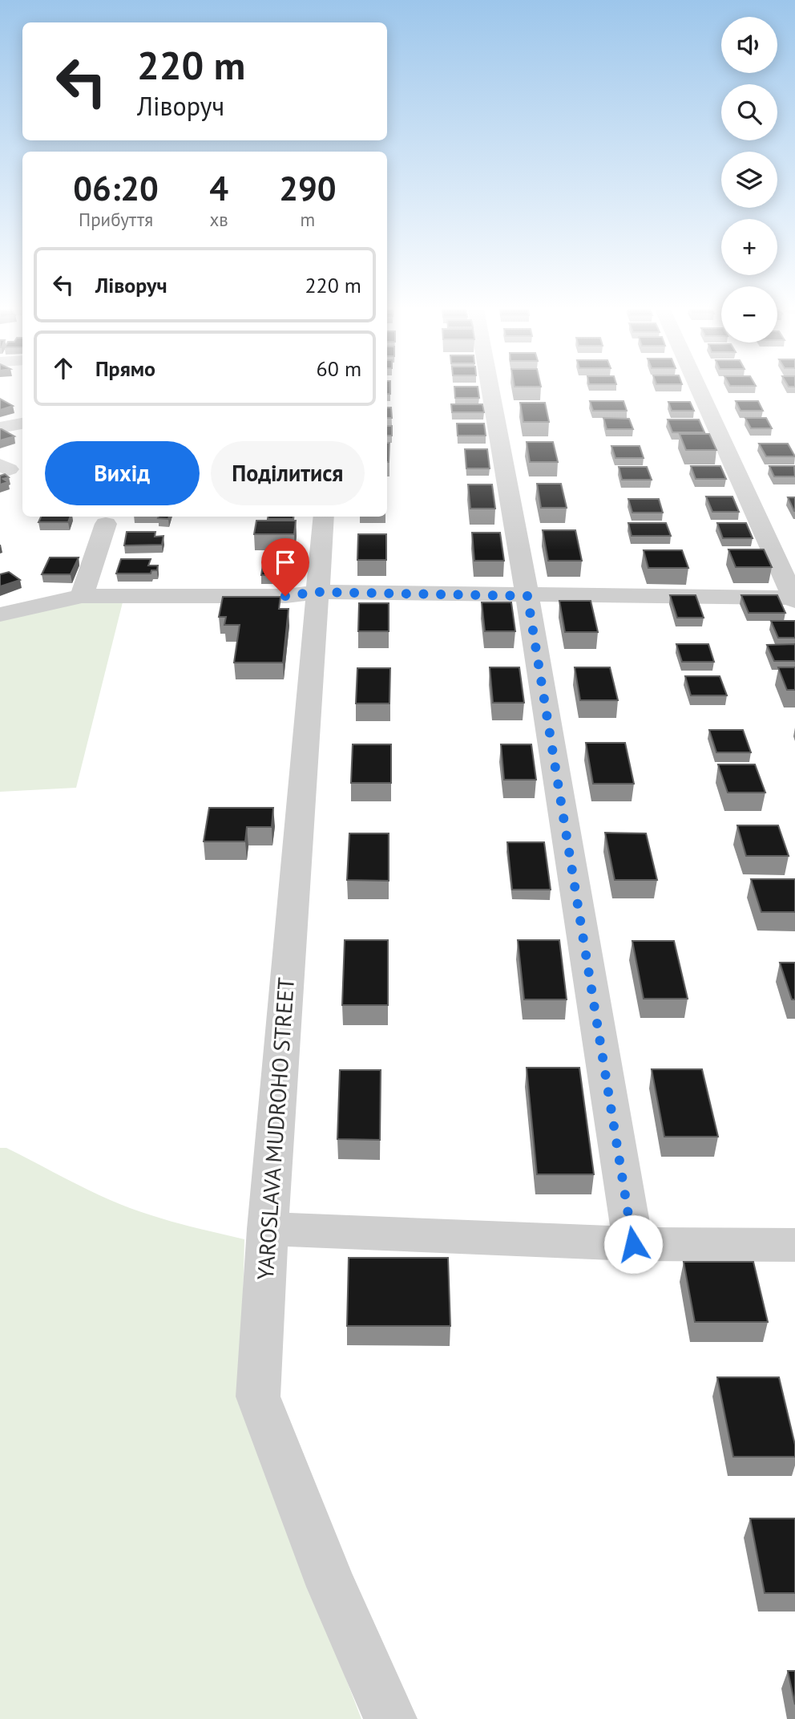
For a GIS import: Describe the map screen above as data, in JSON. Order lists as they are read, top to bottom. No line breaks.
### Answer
{"streets":{"street":["YAROSLAVA MUDROHO STREET"]},"page":{"map_buttons":["+","−"],"turn":["220 m","Ліворуч"],"eta":["06:20","Прибуття","4","хв","290","m"],"list":[{"name":"Ліворуч","value":"220 m"},{"name":"Прямо","value":"60 m"}],"buttons":["Вихід","Поділитися"]}}
